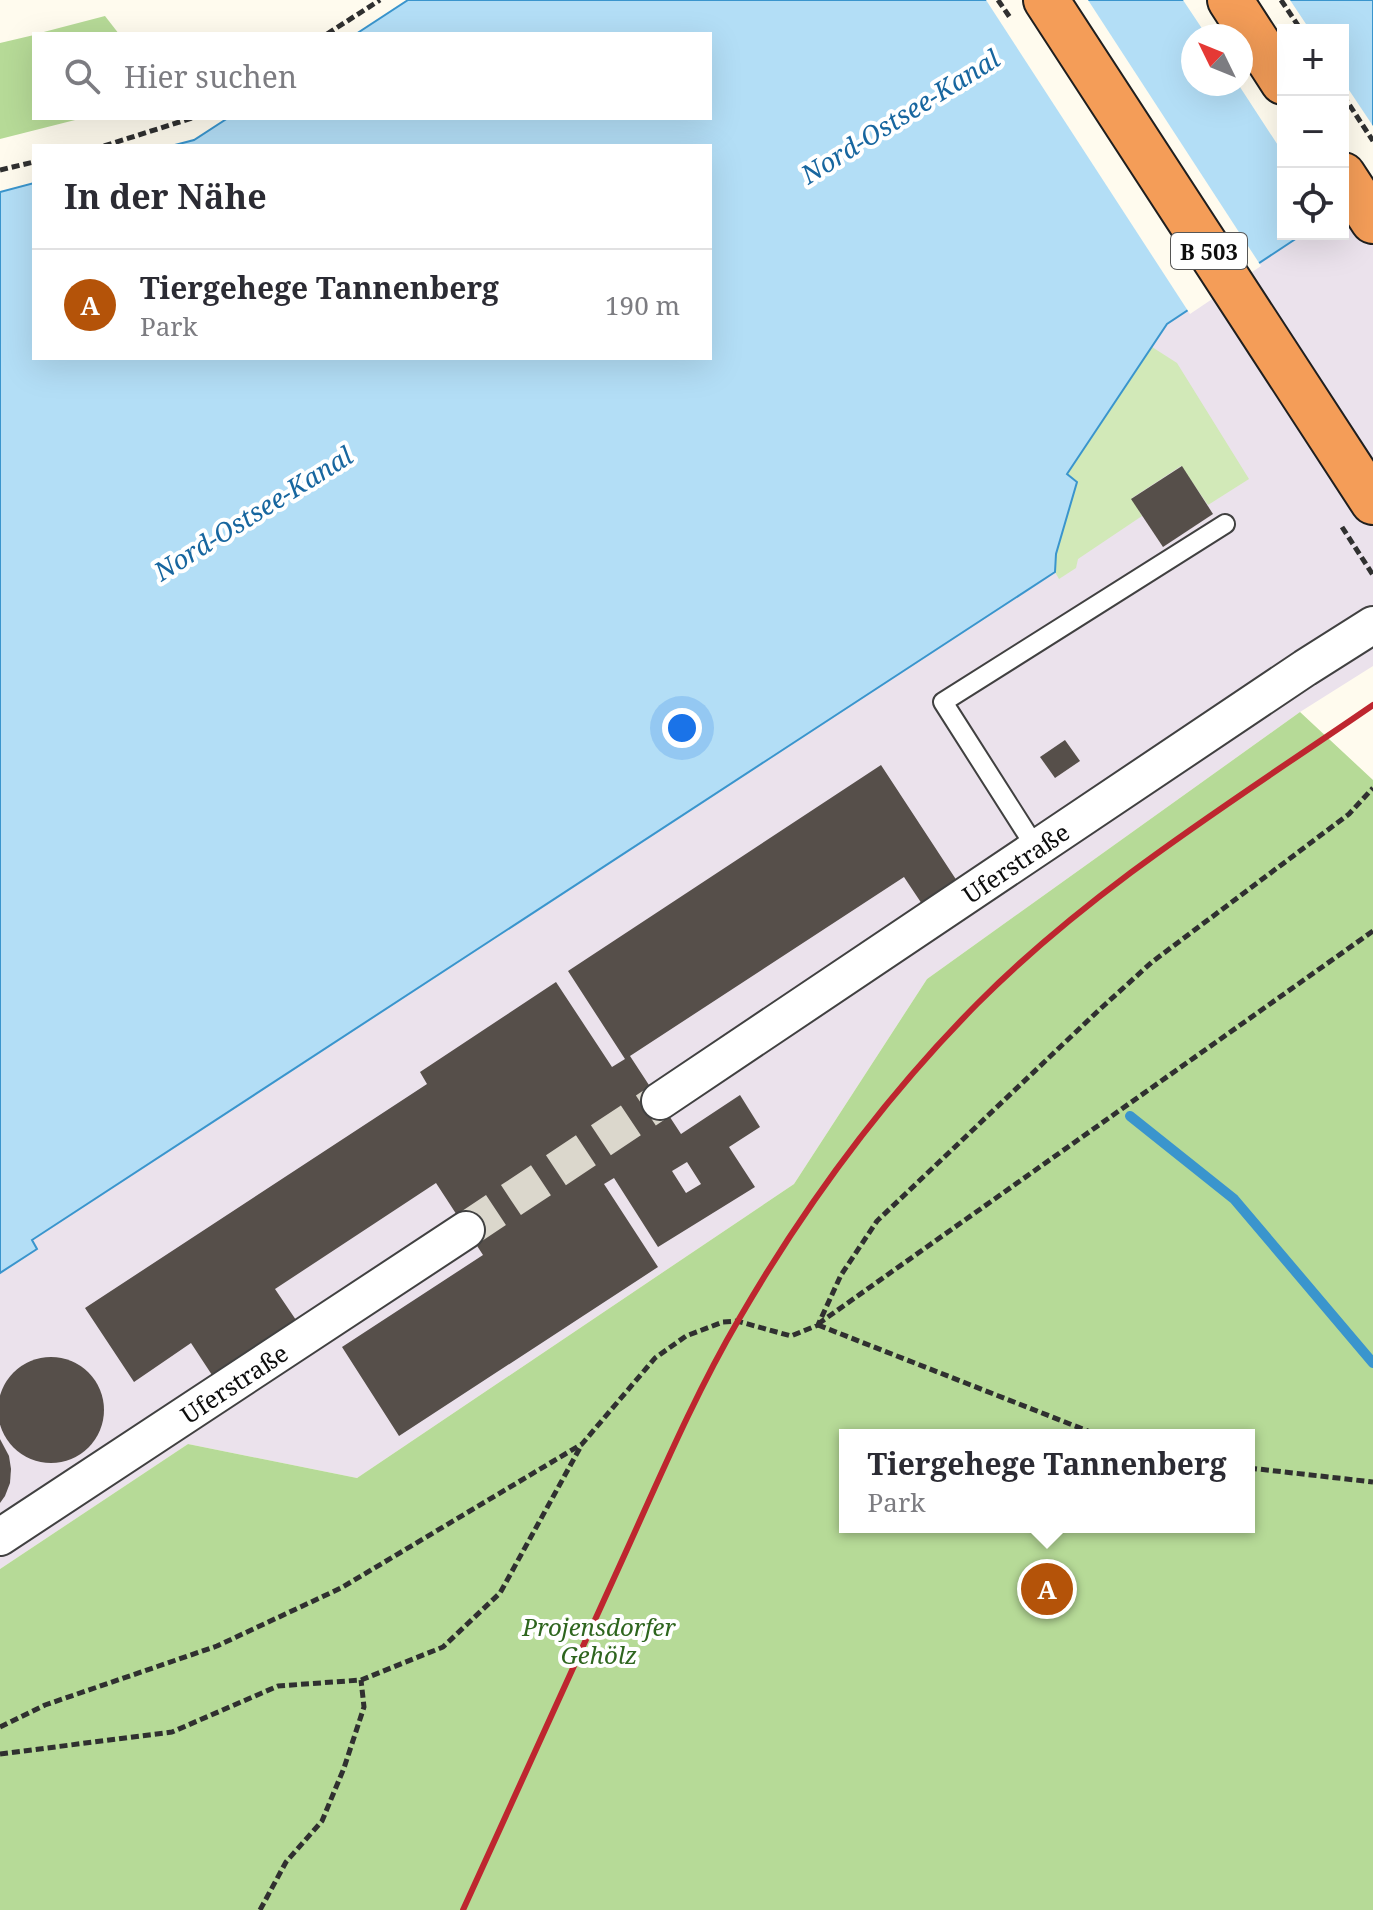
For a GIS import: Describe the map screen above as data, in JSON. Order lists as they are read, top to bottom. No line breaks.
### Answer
{"streets":{"highway":["B 503"],"street":["Uferstraße"]},"water":["Nord-Ostsee-Kanal"],"parks":["Projensdorfer Gehölz"],"north":"top left","page":{"map_buttons":["+","−"],"search":"Hier suchen","heading":"In der Nähe","list":[{"mark":"A","name":"Tiergehege Tannenberg","note":"Park","value":"190 m"}],"popup":["Tiergehege Tannenberg","Park"],"pins":"A"}}
